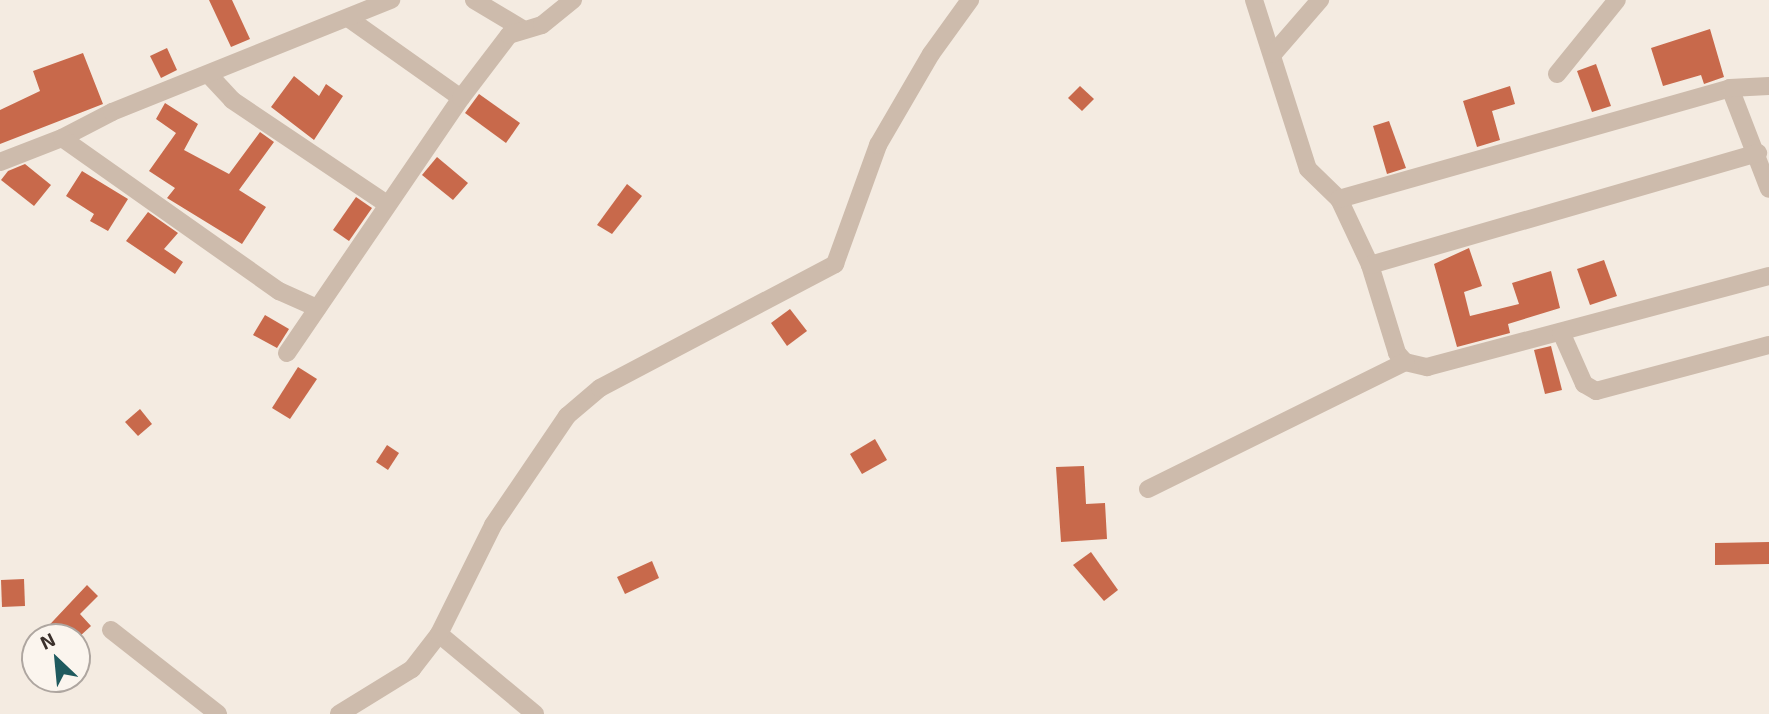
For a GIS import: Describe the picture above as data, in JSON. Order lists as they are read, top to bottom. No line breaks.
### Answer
{"north":"top left"}
